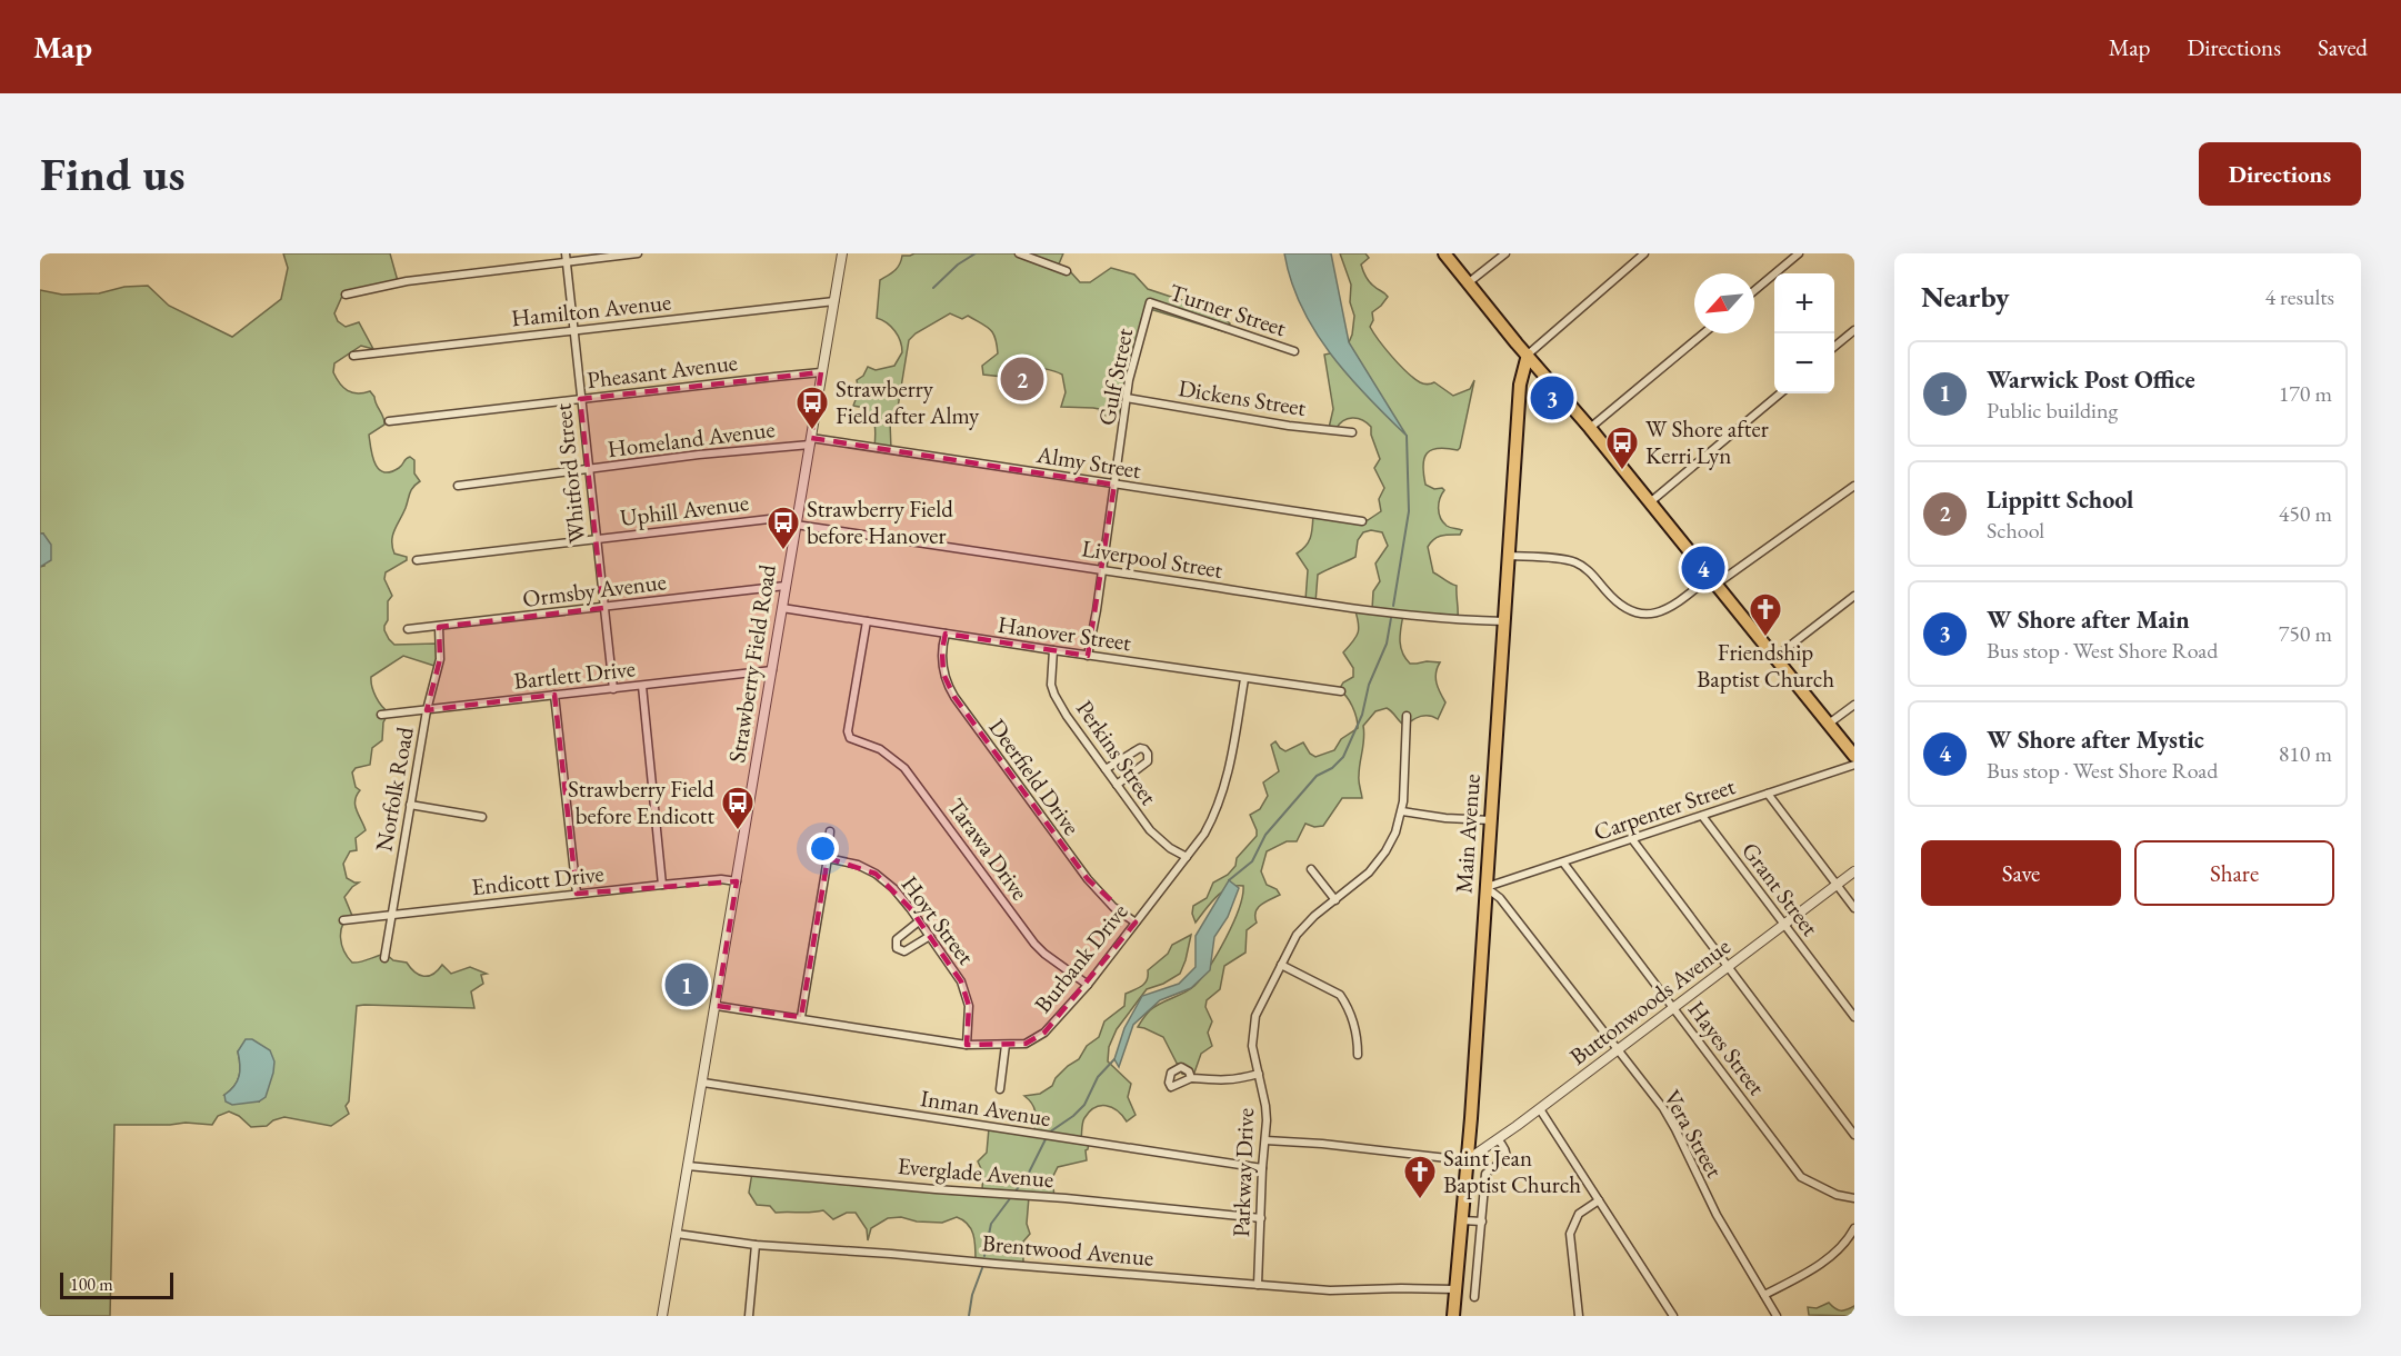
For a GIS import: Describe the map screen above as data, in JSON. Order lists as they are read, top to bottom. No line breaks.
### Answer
{"streets":{"main road":["Main Avenue"],"street":["Hamilton Avenue","Turner Street","Pheasant Avenue","Gulf Street","Dickens Street","Homeland Avenue","Almy Street","Whitford Street","Uphill Avenue","Liverpool Street","Ormsby Avenue","Hanover Street","Strawberry Field Road","Bartlett Drive","Perkins Street","Deerfield Drive","Norfolk Road","Carpenter Street","Tarawa Drive","Endicott Drive","Grant Street","Hoyt Street","Burbank Drive","Buttonwoods Avenue","Hayes Street","Inman Avenue","Vera Street","Everglade Avenue","Parkway Drive","Brentwood Avenue"]},"crossings":[["Hamilton Avenue","Whitford Street"],["Hamilton Avenue","Strawberry Field Road"],["Turner Street","Gulf Street"],["Pheasant Avenue","Whitford Street"],["Pheasant Avenue","Strawberry Field Road"],["Gulf Street","Dickens Street"],["Gulf Street","Almy Street"],["Gulf Street","Liverpool Street"],["Gulf Street","Hanover Street"],["Homeland Avenue","Almy Street"],["Homeland Avenue","Whitford Street"],["Homeland Avenue","Strawberry Field Road"],["Almy Street","Strawberry Field Road"],["Whitford Street","Uphill Avenue"],["Whitford Street","Ormsby Avenue"],["Whitford Street","Bartlett Drive"],["Uphill Avenue","Liverpool Street"],["Uphill Avenue","Strawberry Field Road"],["Liverpool Street","Strawberry Field Road"],["Liverpool Street","Main Avenue"],["Ormsby Avenue","Strawberry Field Road"],["Ormsby Avenue","Norfolk Road"],["Hanover Street","Strawberry Field Road"],["Hanover Street","Perkins Street"],["Hanover Street","Deerfield Drive"],["Hanover Street","Tarawa Drive"],["Hanover Street","Burbank Drive"],["Strawberry Field Road","Bartlett Drive"],["Strawberry Field Road","Endicott Drive"],["Strawberry Field Road","Burbank Drive"],["Strawberry Field Road","Inman Avenue"],["Strawberry Field Road","Everglade Avenue"],["Strawberry Field Road","Brentwood Avenue"],["Bartlett Drive","Norfolk Road"],["Perkins Street","Burbank Drive"],["Deerfield Drive","Burbank Drive"],["Norfolk Road","Endicott Drive"],["Carpenter Street","Main Avenue"],["Carpenter Street","Grant Street"],["Carpenter Street","Hayes Street"],["Carpenter Street","Vera Street"],["Main Avenue","Buttonwoods Avenue"],["Main Avenue","Vera Street"],["Main Avenue","Brentwood Avenue"],["Tarawa Drive","Burbank Drive"],["Grant Street","Buttonwoods Avenue"],["Hoyt Street","Burbank Drive"],["Buttonwoods Avenue","Hayes Street"],["Buttonwoods Avenue","Vera Street"],["Inman Avenue","Parkway Drive"],["Everglade Avenue","Parkway Drive"],["Parkway Drive","Brentwood Avenue"]],"places":{"bus stop":["Strawberry Field after Almy","W Shore after Kerri Lyn","Strawberry Field before Hanover","Strawberry Field before Endicott"],"church":["Friendship Baptist Church","Saint Jean Baptist Church"]},"scale_bar":"100 m","north":"bottom left","page":{"header":"Map","nav":["Map","Directions","Saved"],"buttons":["Directions",["Save","Share"]],"title":"Find us","heading":["Nearby","4 results"],"map_buttons":["+","−"],"list":[{"mark":"1","name":"Warwick Post Office","note":"Public building","value":"170 m"},{"mark":"2","name":"Lippitt School","note":"School","value":"450 m"},{"mark":"3","name":"W Shore after Main","note":"Bus stop · West Shore Road","value":"750 m"},{"mark":"4","name":"W Shore after Mystic","note":"Bus stop · West Shore Road","value":"810 m"}],"pins":["2","3","4","1"],"scale":"100 m"}}
